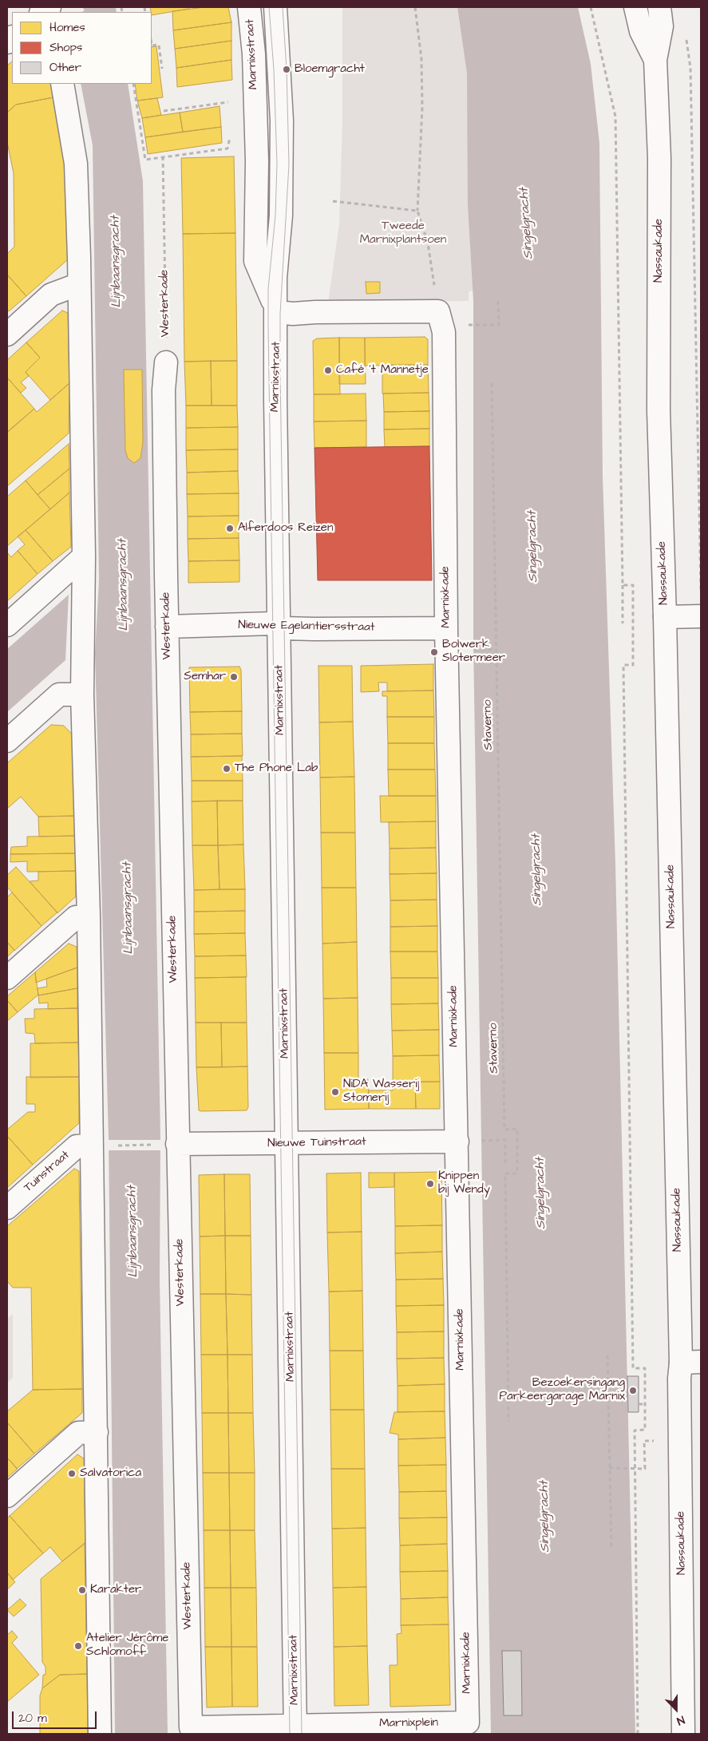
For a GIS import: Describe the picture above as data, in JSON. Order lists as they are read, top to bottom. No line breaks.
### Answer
{"streets":{"street":["Marnixstraat","Nassaukade","Westerkade","Marnixkade","Nieuwe Egelantiersstraat","Nieuwe Tuinstraat","Tuinstraat","Marnixplein"],"path":["Staverno"]},"crossings":[["Marnixstraat","Westerkade"],["Marnixstraat","Nieuwe Egelantiersstraat"],["Marnixstraat","Nieuwe Tuinstraat"],["Marnixstraat","Marnixplein"],["Westerkade","Nieuwe Egelantiersstraat"],["Westerkade","Nieuwe Tuinstraat"],["Westerkade","Marnixplein"],["Marnixkade","Nieuwe Egelantiersstraat"],["Marnixkade","Nieuwe Tuinstraat"],["Marnixkade","Marnixplein"]],"water":["Singelgracht","Lijnbaansgracht"],"parks":["Tweede Marnixplantsoen"],"places":["Bloemgracht","Café 't Mannetje","Alferdoos Reizen","Bolwerk Slotermeer","Semhar","The Phone Lab","NiDA Wasserij Stomerij","Knippen bij Wendy","Bezoekersingang Parkeergarage Marnix","Salvatorica","Karakter","Atelier Jérôme Schlomoff"],"legend":["Homes","Shops","Other"],"scale_bar":"20 m","north":"bottom"}
